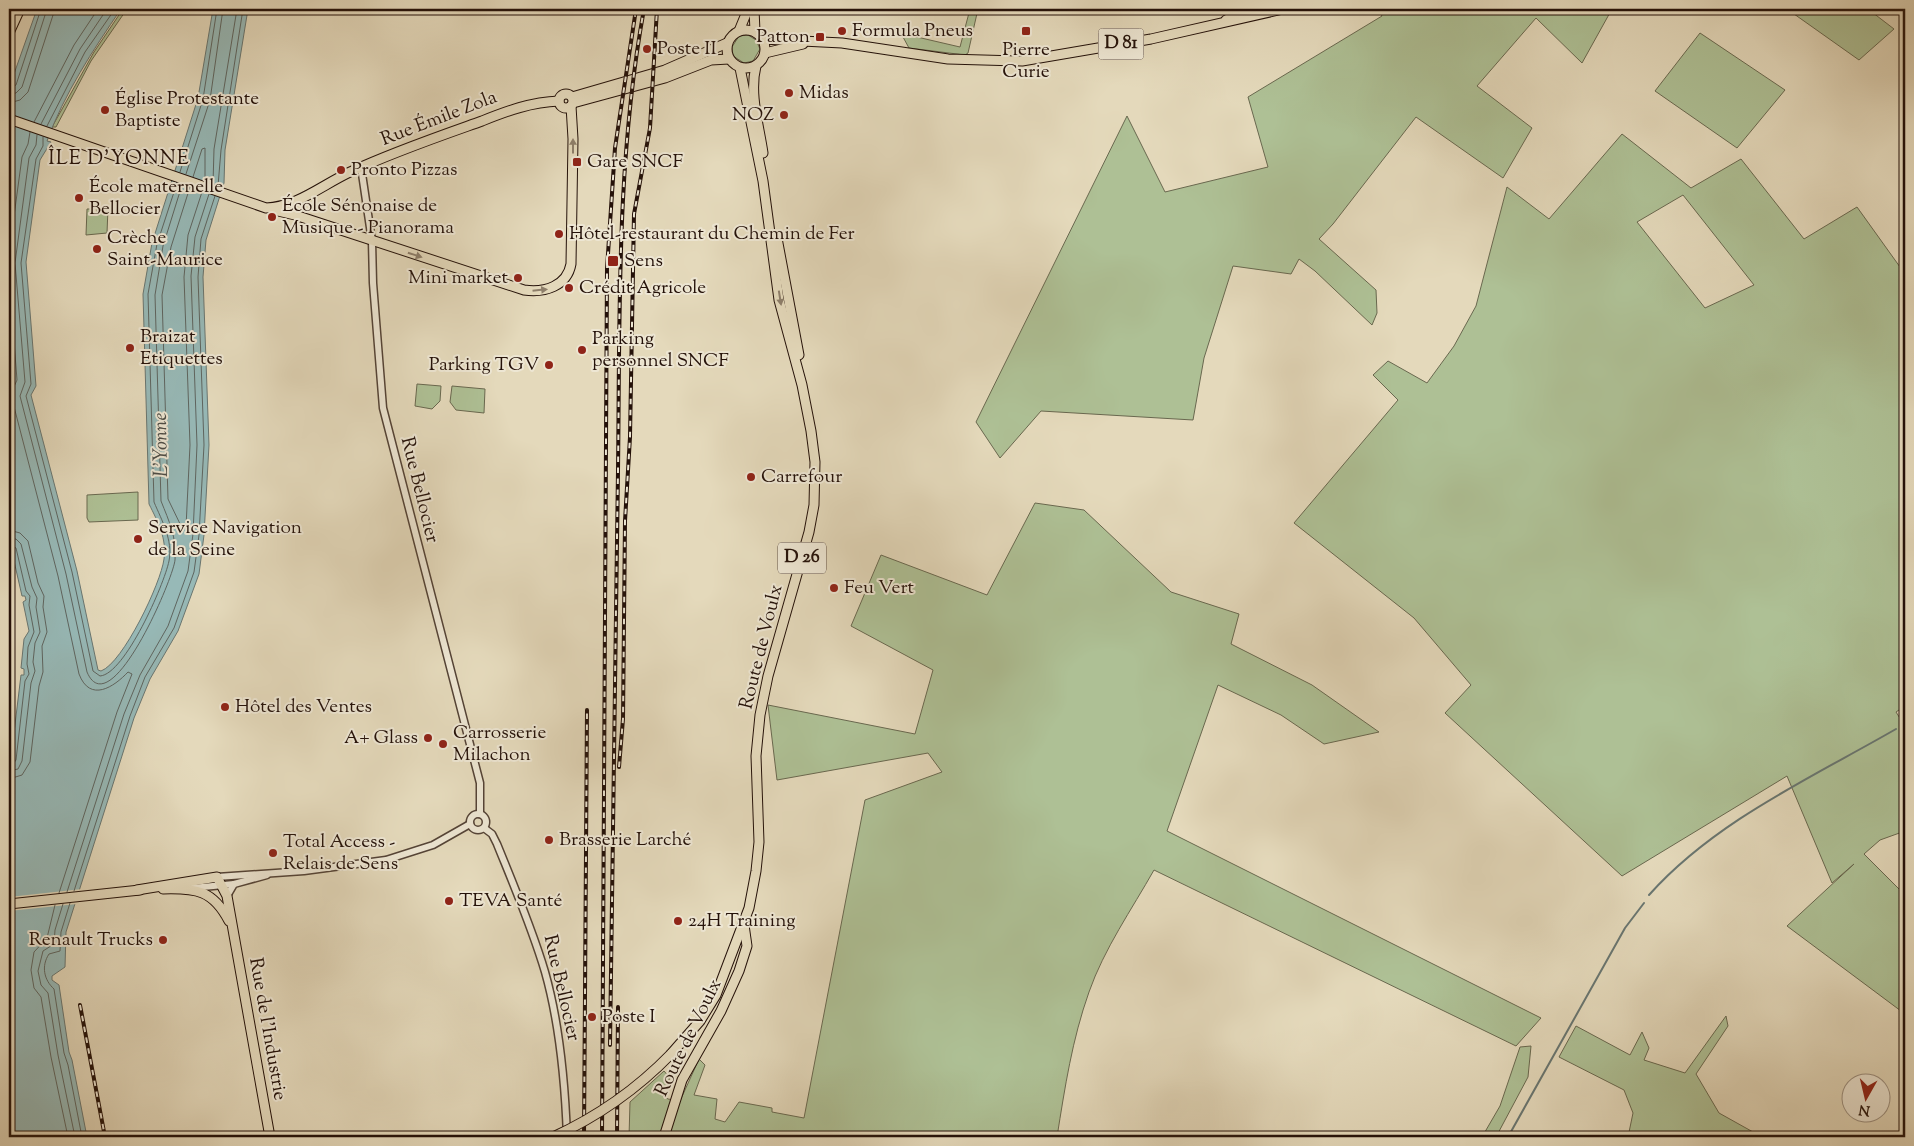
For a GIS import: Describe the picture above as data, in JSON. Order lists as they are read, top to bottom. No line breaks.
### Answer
{"streets":{"main road":["D 81","Rue Émile Zola","D 26","Route de Voulx","Rue de l'Industrie"],"street":["Rue Bellocier"]},"crossings":[["D 81","Route de Voulx"],["Rue Émile Zola","Rue Bellocier"]],"districts":["ÎLE D'YONNE"],"water":["L'Yonne"],"places":{"other":["Formula Pneus","Poste II","Midas","Église Protestante Baptiste","NOZ","Pronto Pizzas","École maternelle Bellocier","École Sénonaise de Musique - Pianorama","Hôtel-restaurant du Chemin de Fer","Crèche Saint-Maurice","Mini market","Crédit Agricole","Braizat Etiquettes","Parking personnel SNCF","Parking TGV","Carrefour","Service Navigation de la Seine","Feu Vert","Hôtel des Ventes","A+ Glass","Carrosserie Milachon","Brasserie Larché","Total Access - Relais de Sens","TEVA Santé","24H Training","Renault Trucks","Poste I"],"transit":["Pierre Curie","Patton","Gare SNCF","Sens"]},"north":"bottom"}
